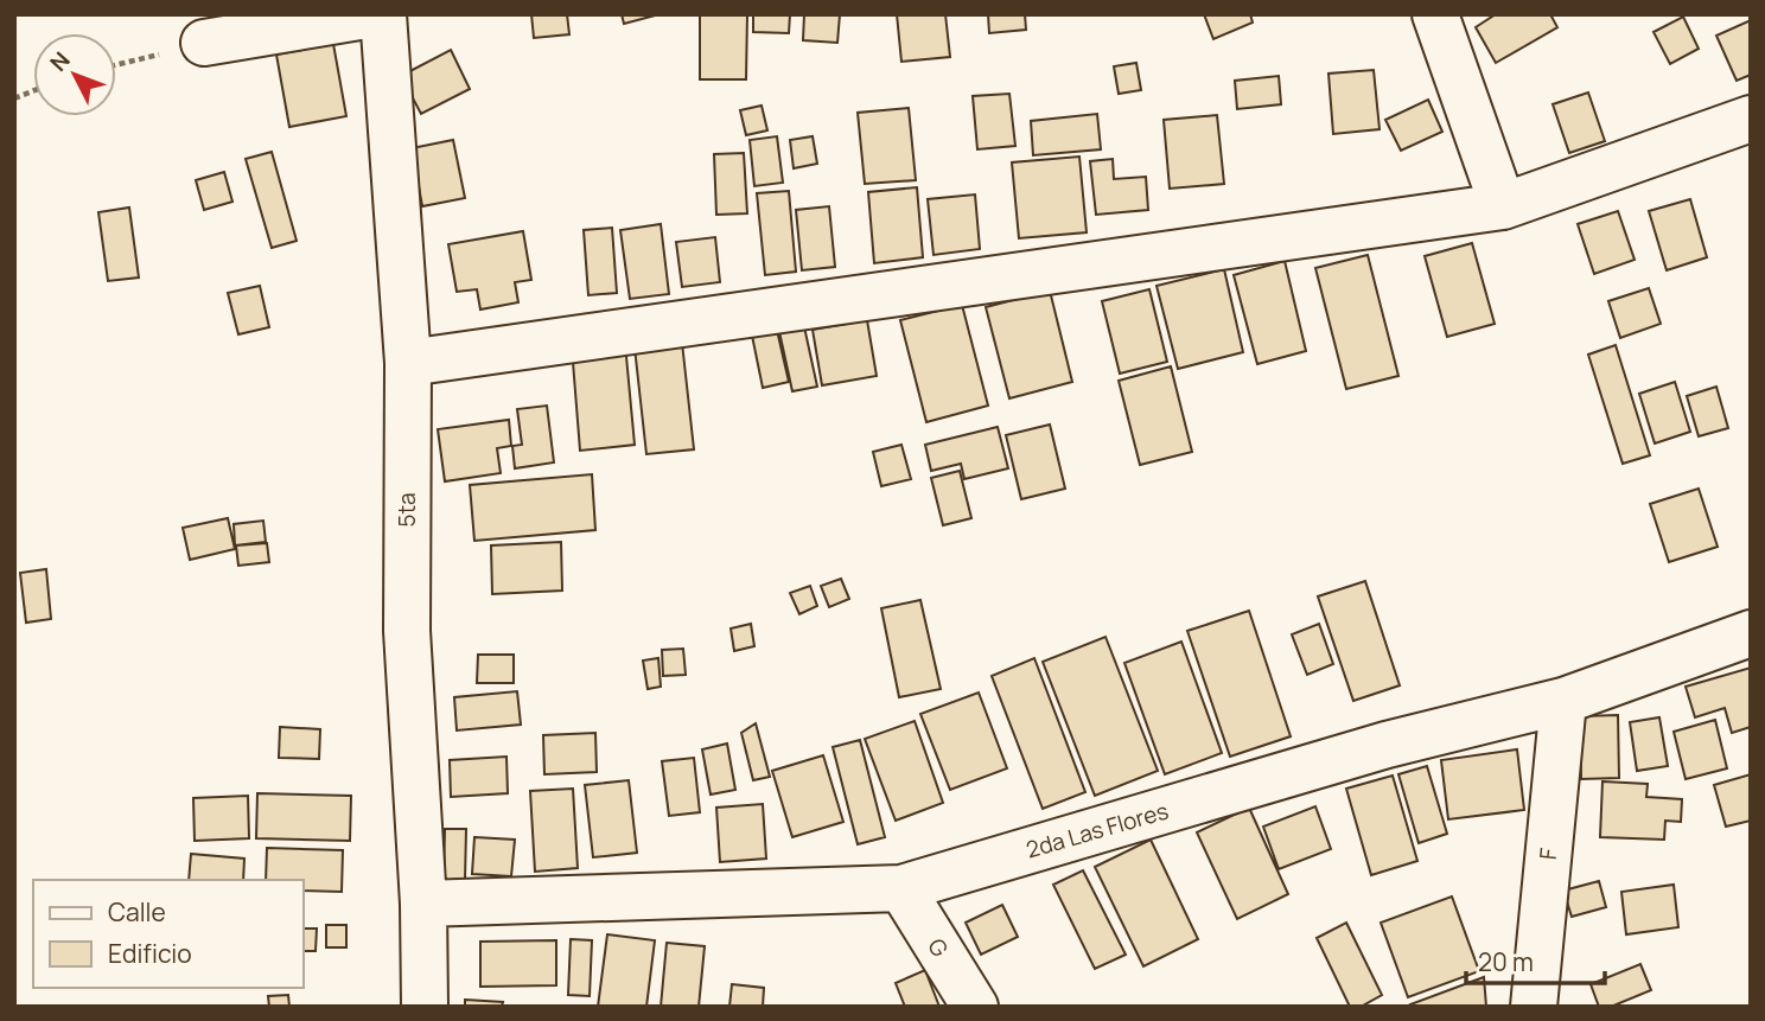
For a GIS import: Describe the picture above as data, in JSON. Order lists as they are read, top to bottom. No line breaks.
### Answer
{"streets":{"street":["5ta","2da Las Flores","F","G"]},"crossings":[["5ta","2da Las Flores"],["2da Las Flores","F"],["2da Las Flores","G"]],"legend":["Calle","Edificio"],"scale_bar":"20 m","north":"top left"}
